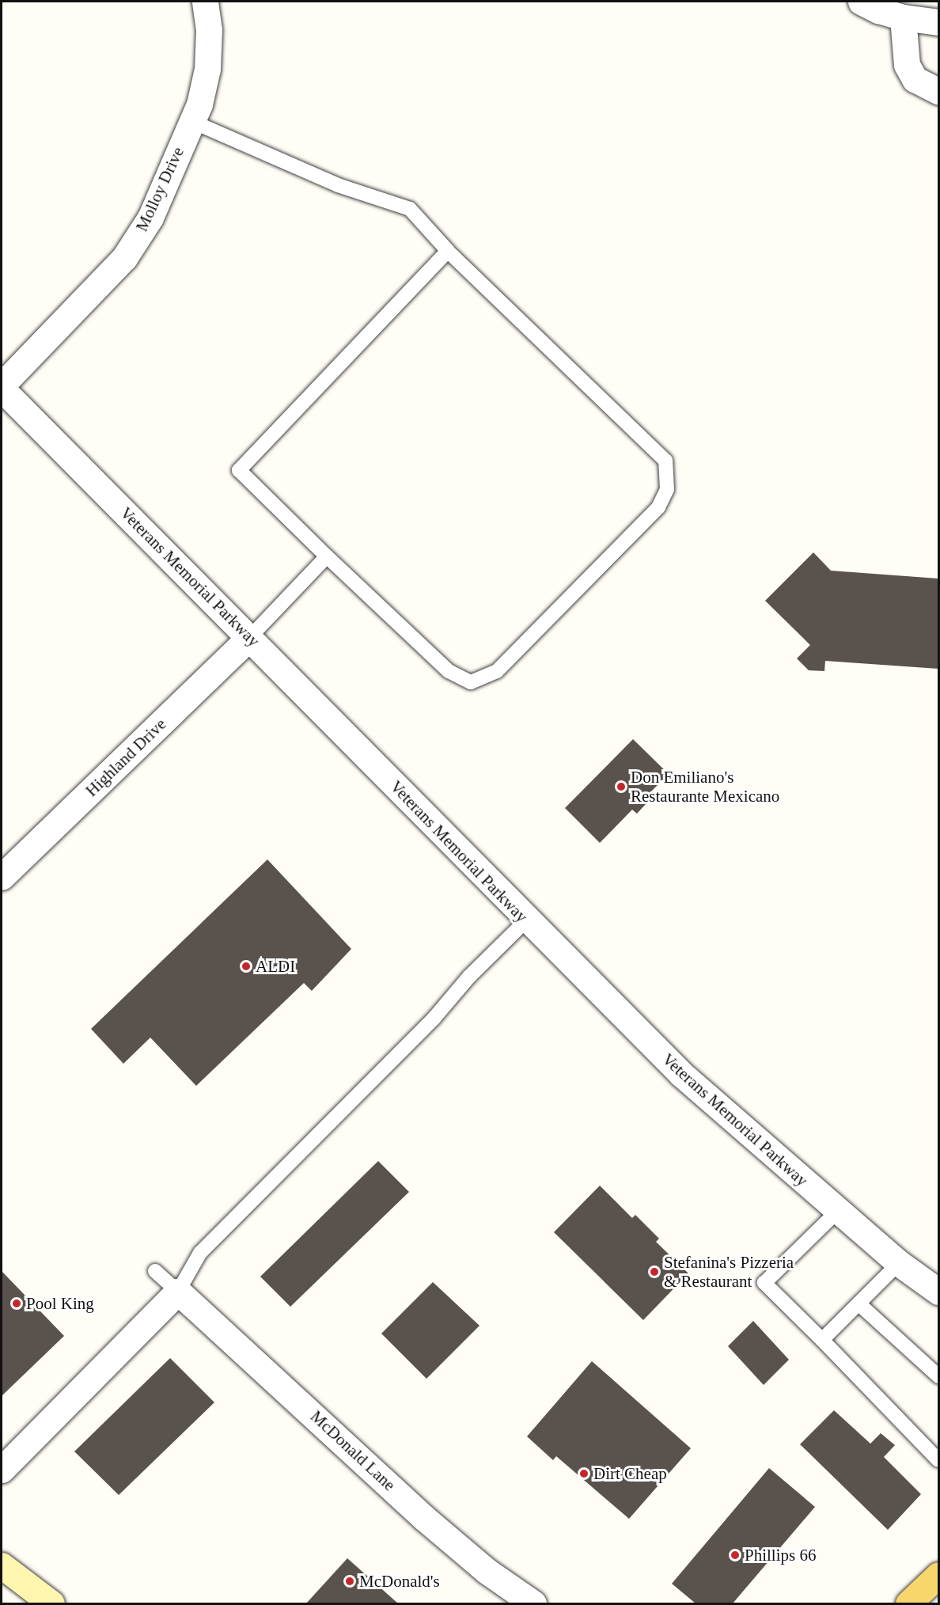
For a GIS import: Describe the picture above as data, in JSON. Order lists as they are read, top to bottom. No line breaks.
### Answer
{"streets":{"street":["Molloy Drive","Veterans Memorial Parkway","Highland Drive","McDonald Lane"]},"crossings":[["Molloy Drive","Veterans Memorial Parkway"],["Veterans Memorial Parkway","Highland Drive"]],"places":["Don Emiliano's Restaurante Mexicano","ALDI","Stefanina's Pizzeria & Restaurant","Pool King","Dirt Cheap","Phillips 66","McDonald's"]}
